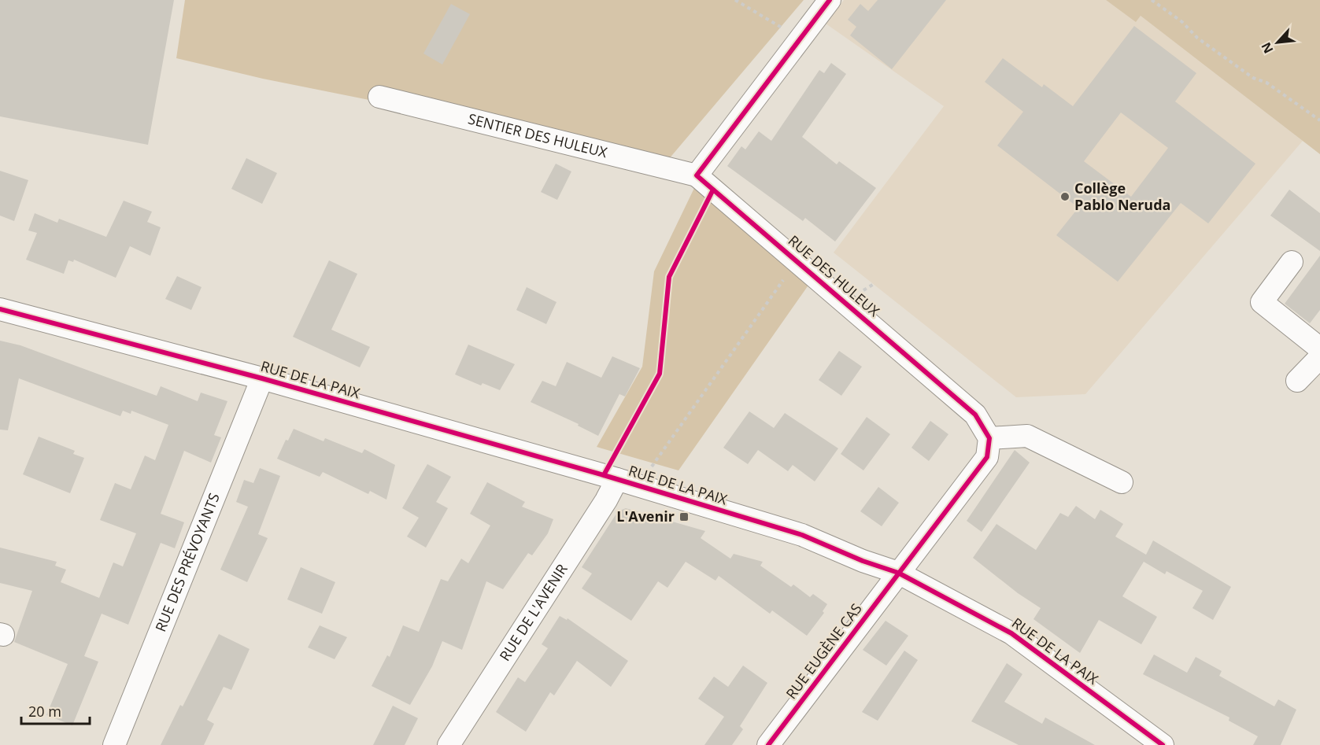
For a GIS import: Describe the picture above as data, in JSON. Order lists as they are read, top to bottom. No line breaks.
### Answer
{"streets":{"street":["SENTIER DES HULEUX","RUE DES HULEUX","RUE DE LA PAIX","RUE DES PRÉVOYANTS","RUE DE L'AVENIR","RUE EUGÈNE CAS"]},"crossings":[["SENTIER DES HULEUX","RUE DES HULEUX"],["RUE DE LA PAIX","RUE DES PRÉVOYANTS"],["RUE DE LA PAIX","RUE DE L'AVENIR"],["RUE DE LA PAIX","RUE EUGÈNE CAS"]],"places":{"other":["Collège Pablo Neruda"],"transit":["L'Avenir"]},"scale_bar":"20 m","north":"bottom left"}
